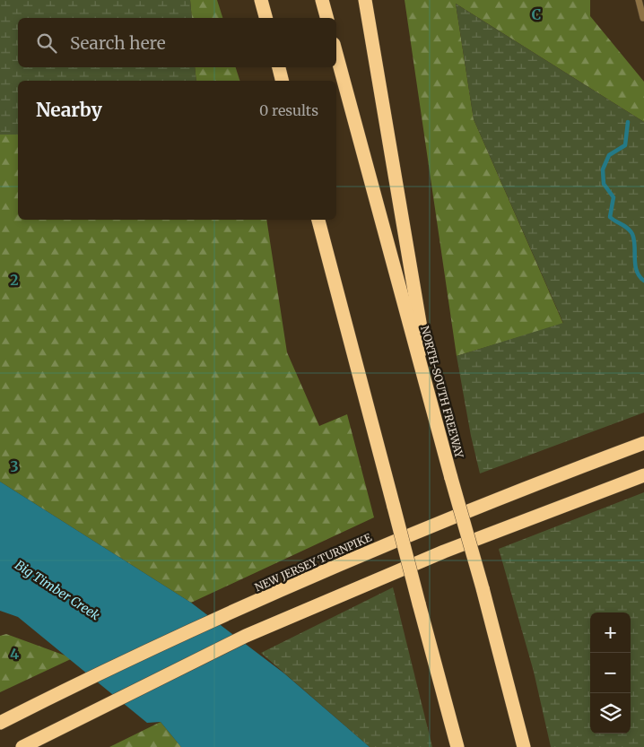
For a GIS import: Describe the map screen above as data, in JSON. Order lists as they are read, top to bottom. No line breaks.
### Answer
{"streets":{"highway":["NORTH-SOUTH FREEWAY","NEW JERSEY TURNPIKE"]},"water":["Big Timber Creek"],"page":{"search":"Search here","heading":["Nearby","0 results"],"map_buttons":["+","−"]},"grid":{"columns":["C"],"rows":["2","3","4"]}}
